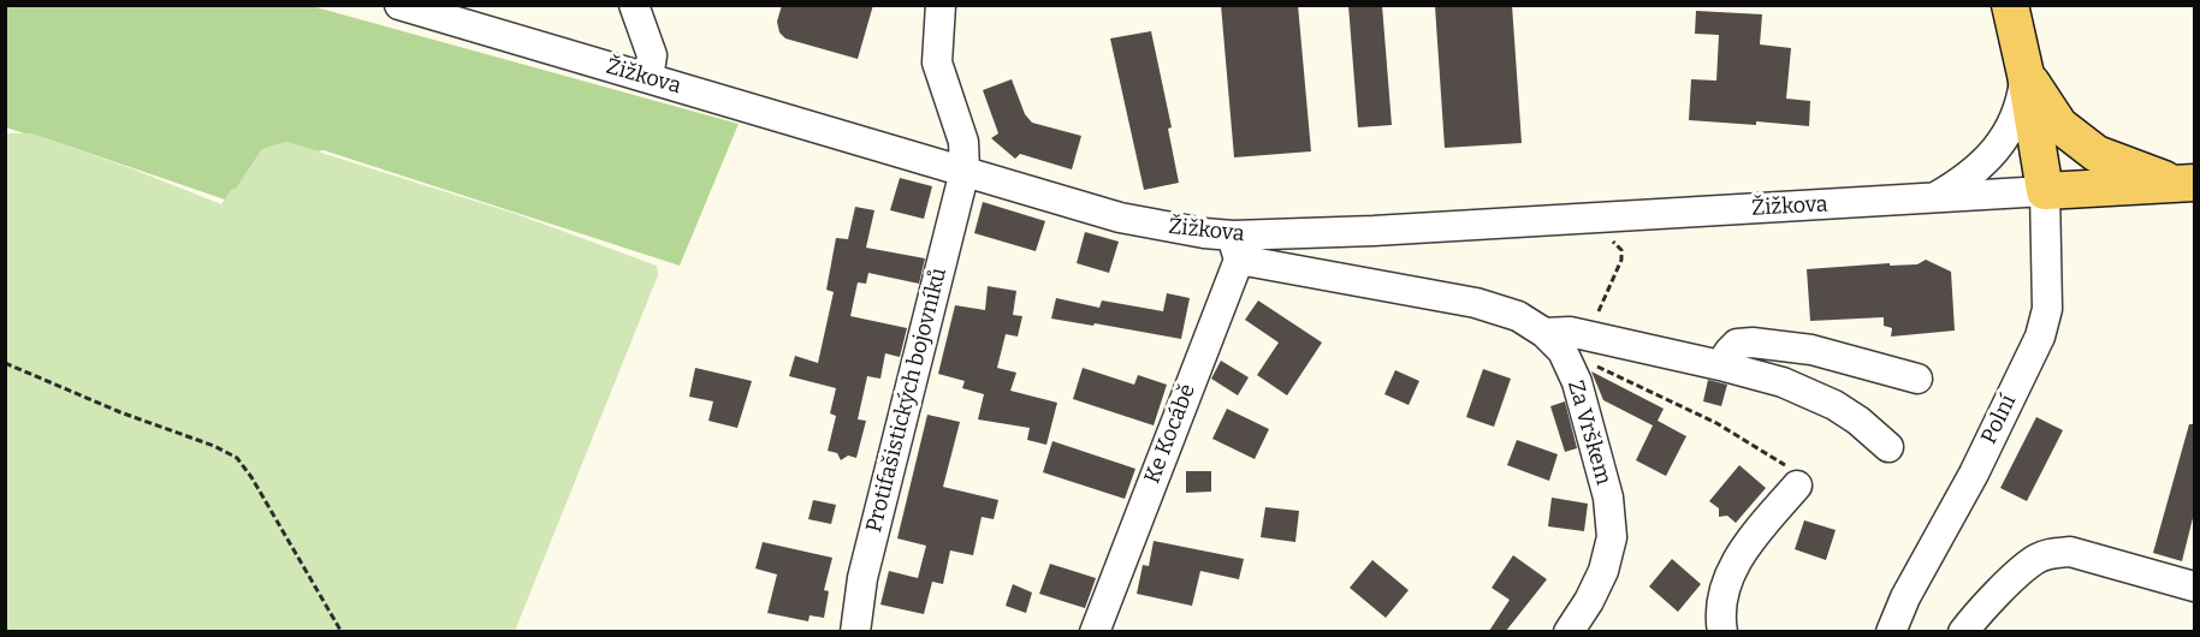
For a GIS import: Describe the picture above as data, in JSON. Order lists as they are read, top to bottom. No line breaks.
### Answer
{"streets":{"street":["Žižkova","Protifašistických bojovníků","Polní","Za Vrškem","Ke Kocábě"]},"crossings":[["Žižkova","Protifašistických bojovníků"],["Žižkova","Polní"],["Žižkova","Ke Kocábě"]]}
